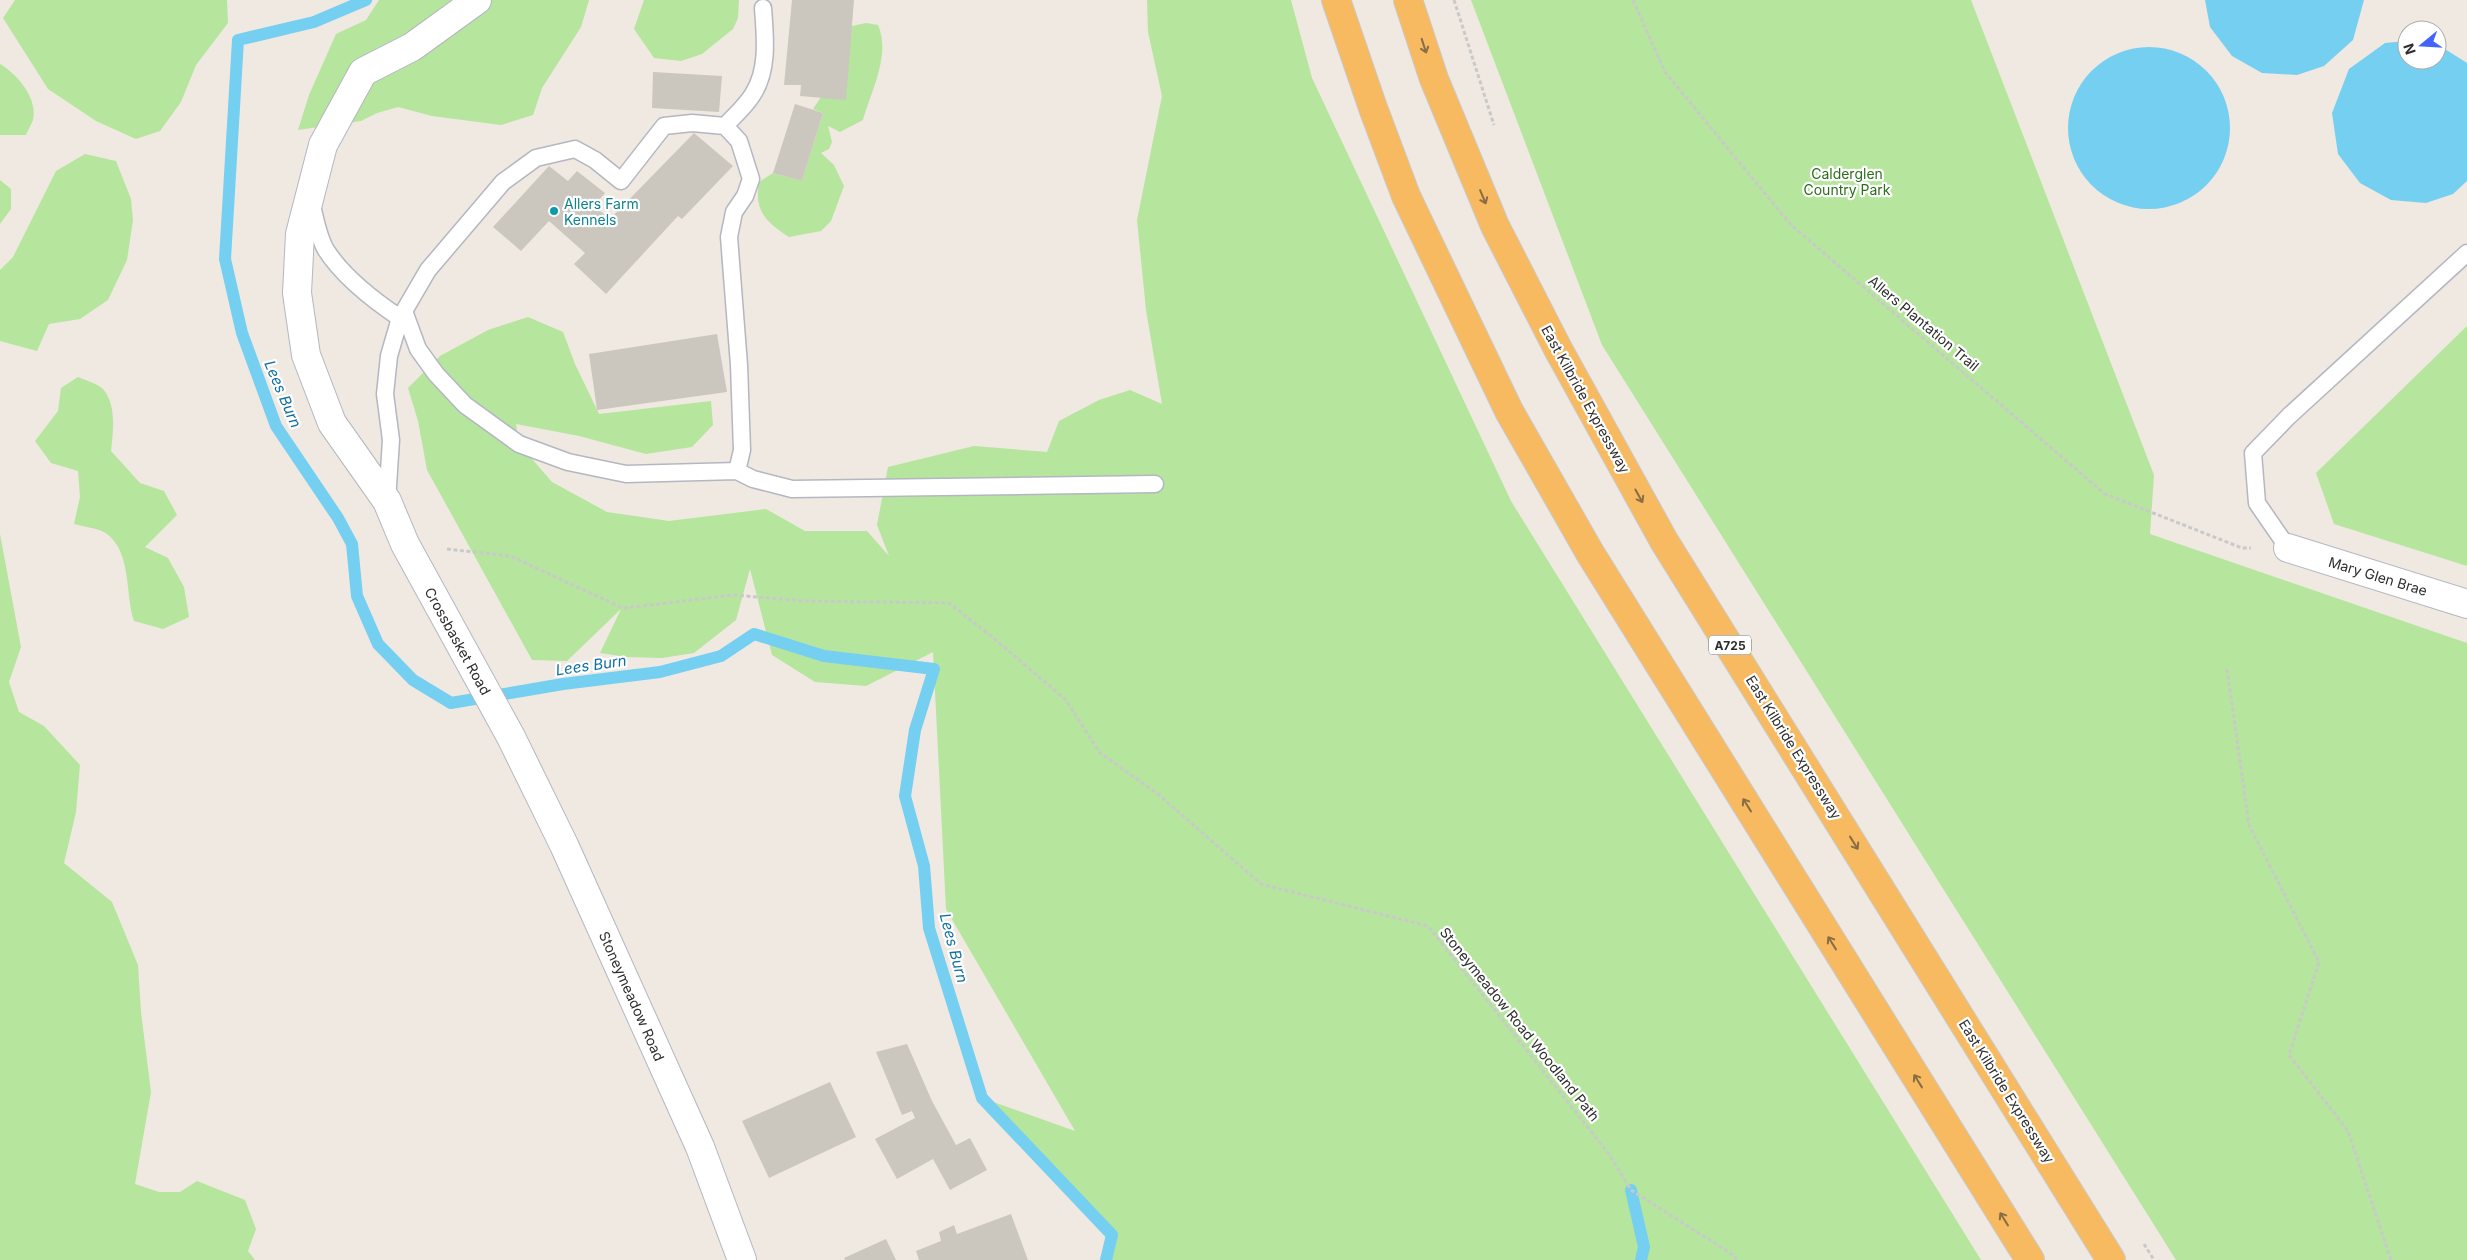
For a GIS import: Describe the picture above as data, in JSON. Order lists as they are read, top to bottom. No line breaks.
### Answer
{"streets":{"highway":["East Kilbride Expressway","A725"],"street":["Mary Glen Brae","Crossbasket Road","Stoneymeadow Road"],"path":["Allers Plantation Trail","Stoneymeadow Road Woodland Path"]},"crossings":[["Allers Plantation Trail","Mary Glen Brae"],["Crossbasket Road","Stoneymeadow Road"],["Crossbasket Road","Stoneymeadow Road Woodland Path"]],"water":["Lees Burn"],"parks":["Calderglen Country Park"],"places":["Allers Farm Kennels"],"north":"left"}
